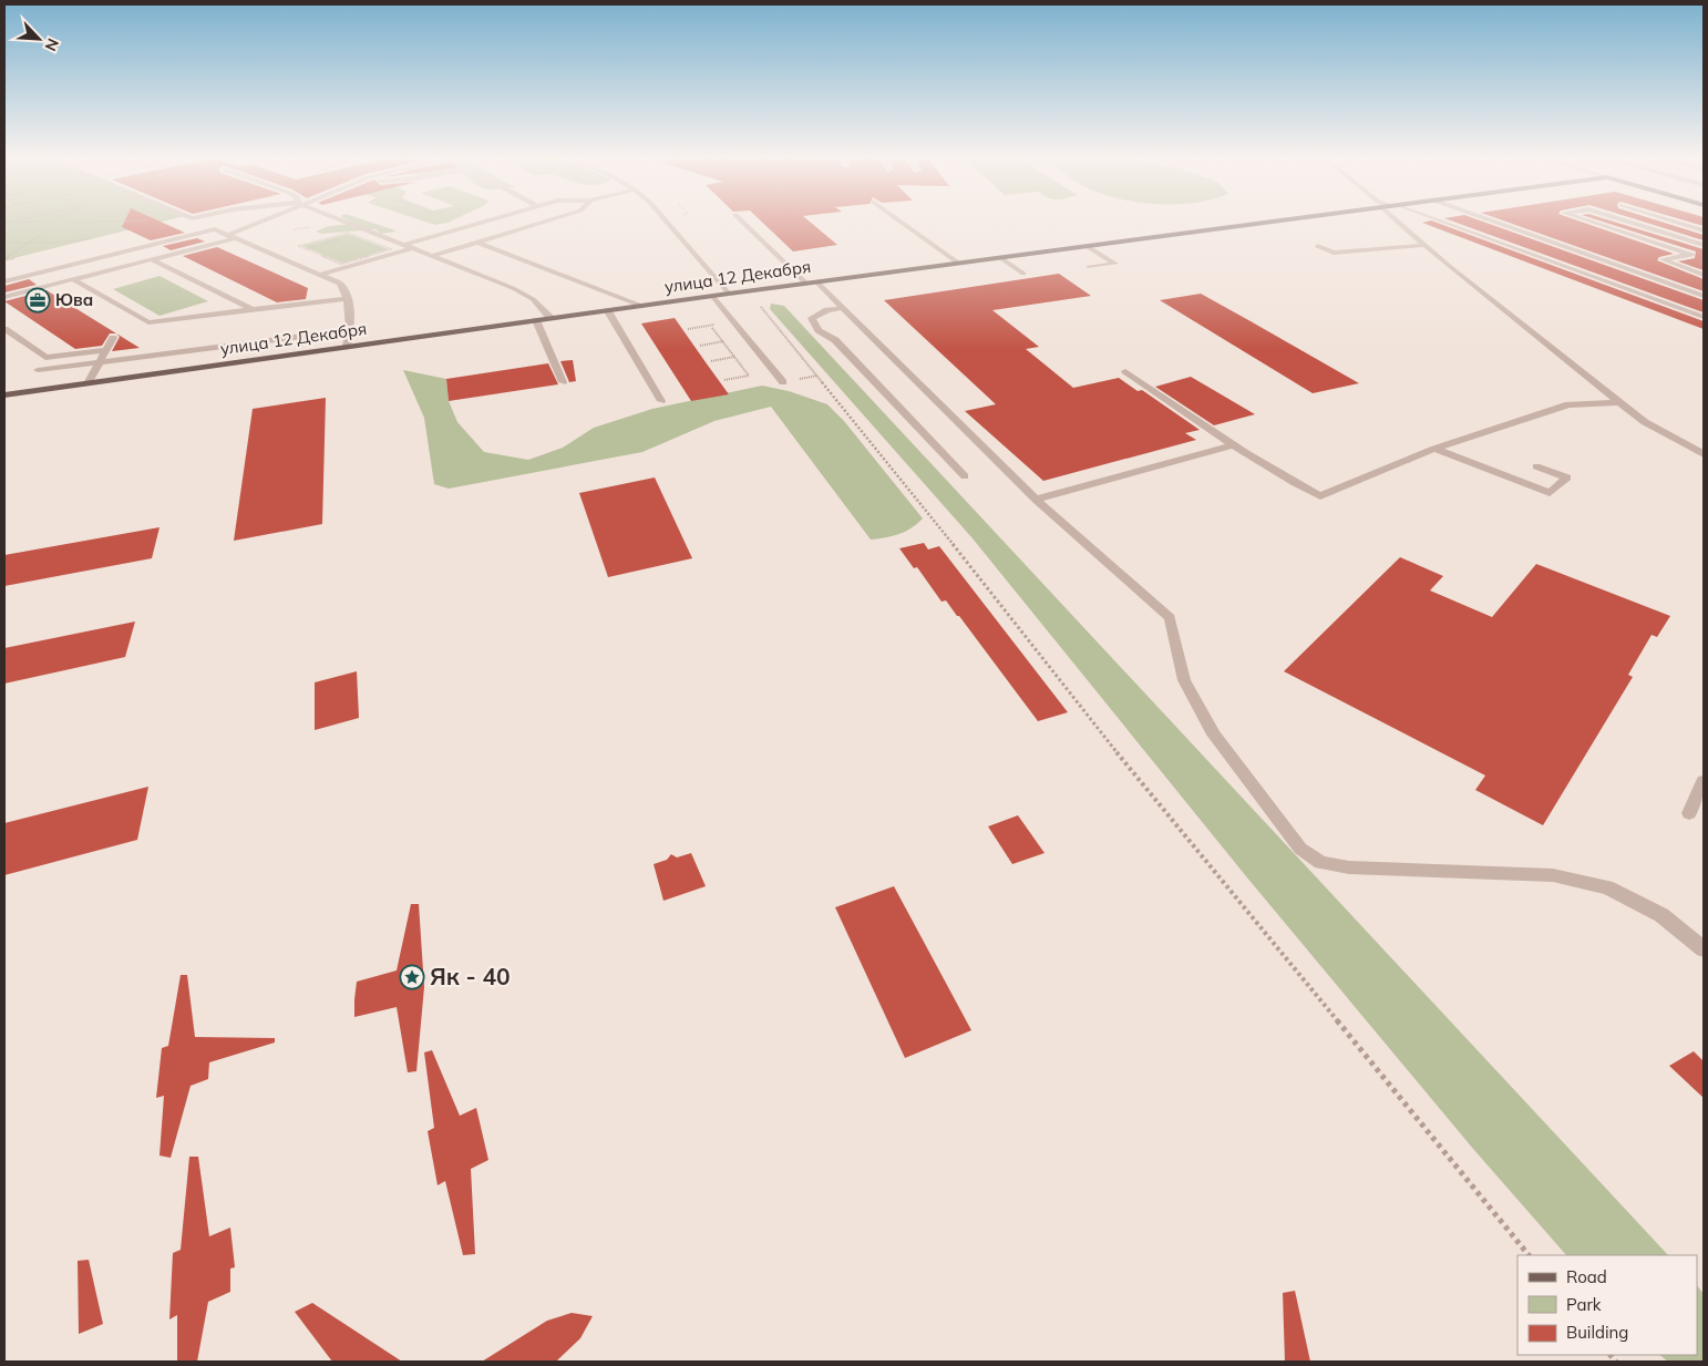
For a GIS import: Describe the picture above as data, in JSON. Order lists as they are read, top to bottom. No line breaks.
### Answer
{"streets":{"main road":["улица 12 Декабря"]},"places":{"office":["Юва"],"place":["Як - 40"]},"legend":["Road","Park","Building"],"north":"bottom right"}
